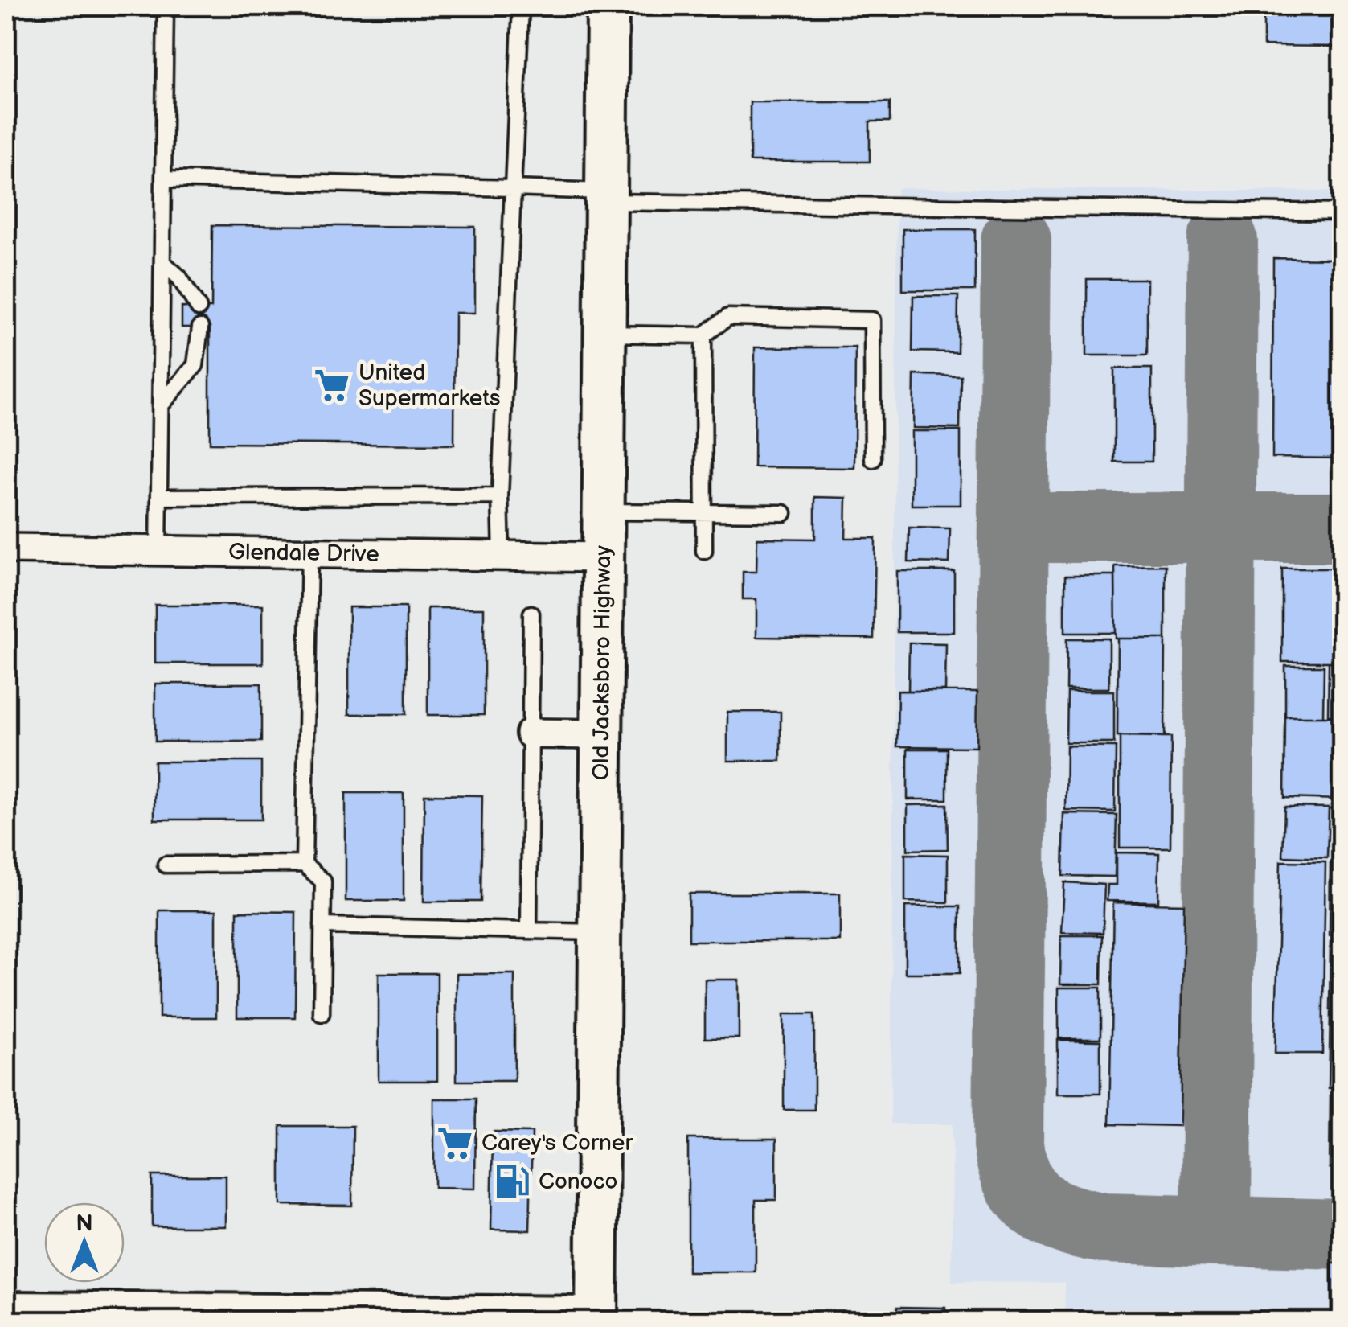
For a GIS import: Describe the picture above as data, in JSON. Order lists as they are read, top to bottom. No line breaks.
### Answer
{"streets":{"main road":["Old Jacksboro Highway"],"street":["Glendale Drive"]},"crossings":[["Glendale Drive","Old Jacksboro Highway"]],"places":{"supermarket":["United Supermarkets","Carey's Corner"],"fuel station":["Conoco"]},"north":"top"}
